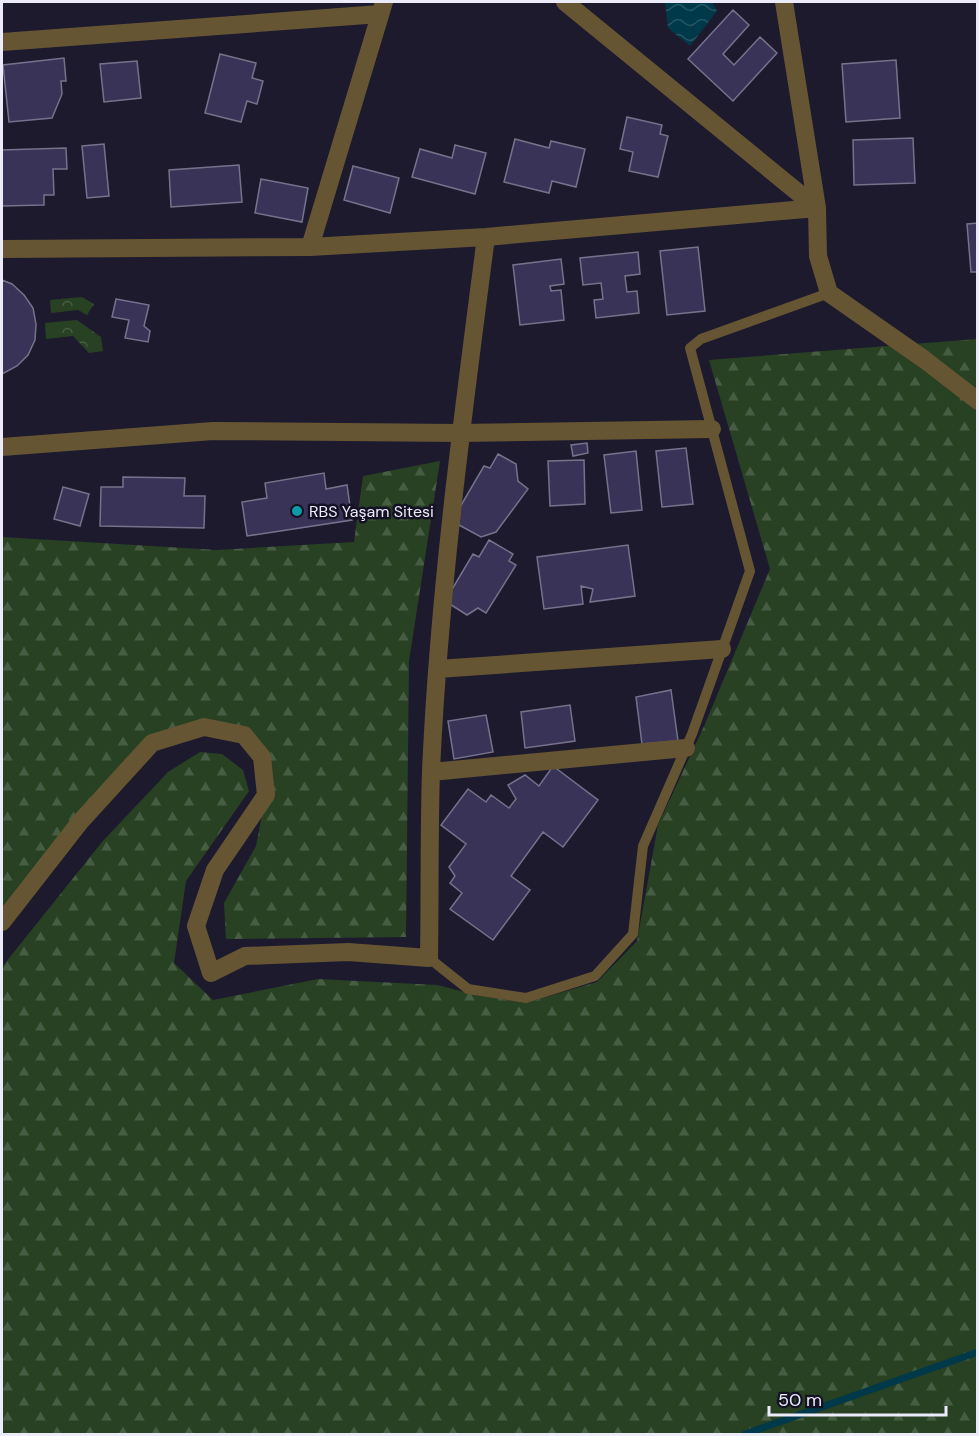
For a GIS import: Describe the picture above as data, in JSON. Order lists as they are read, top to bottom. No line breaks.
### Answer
{"places":["RBS Yaşam Sitesi"],"scale_bar":"50 m"}
